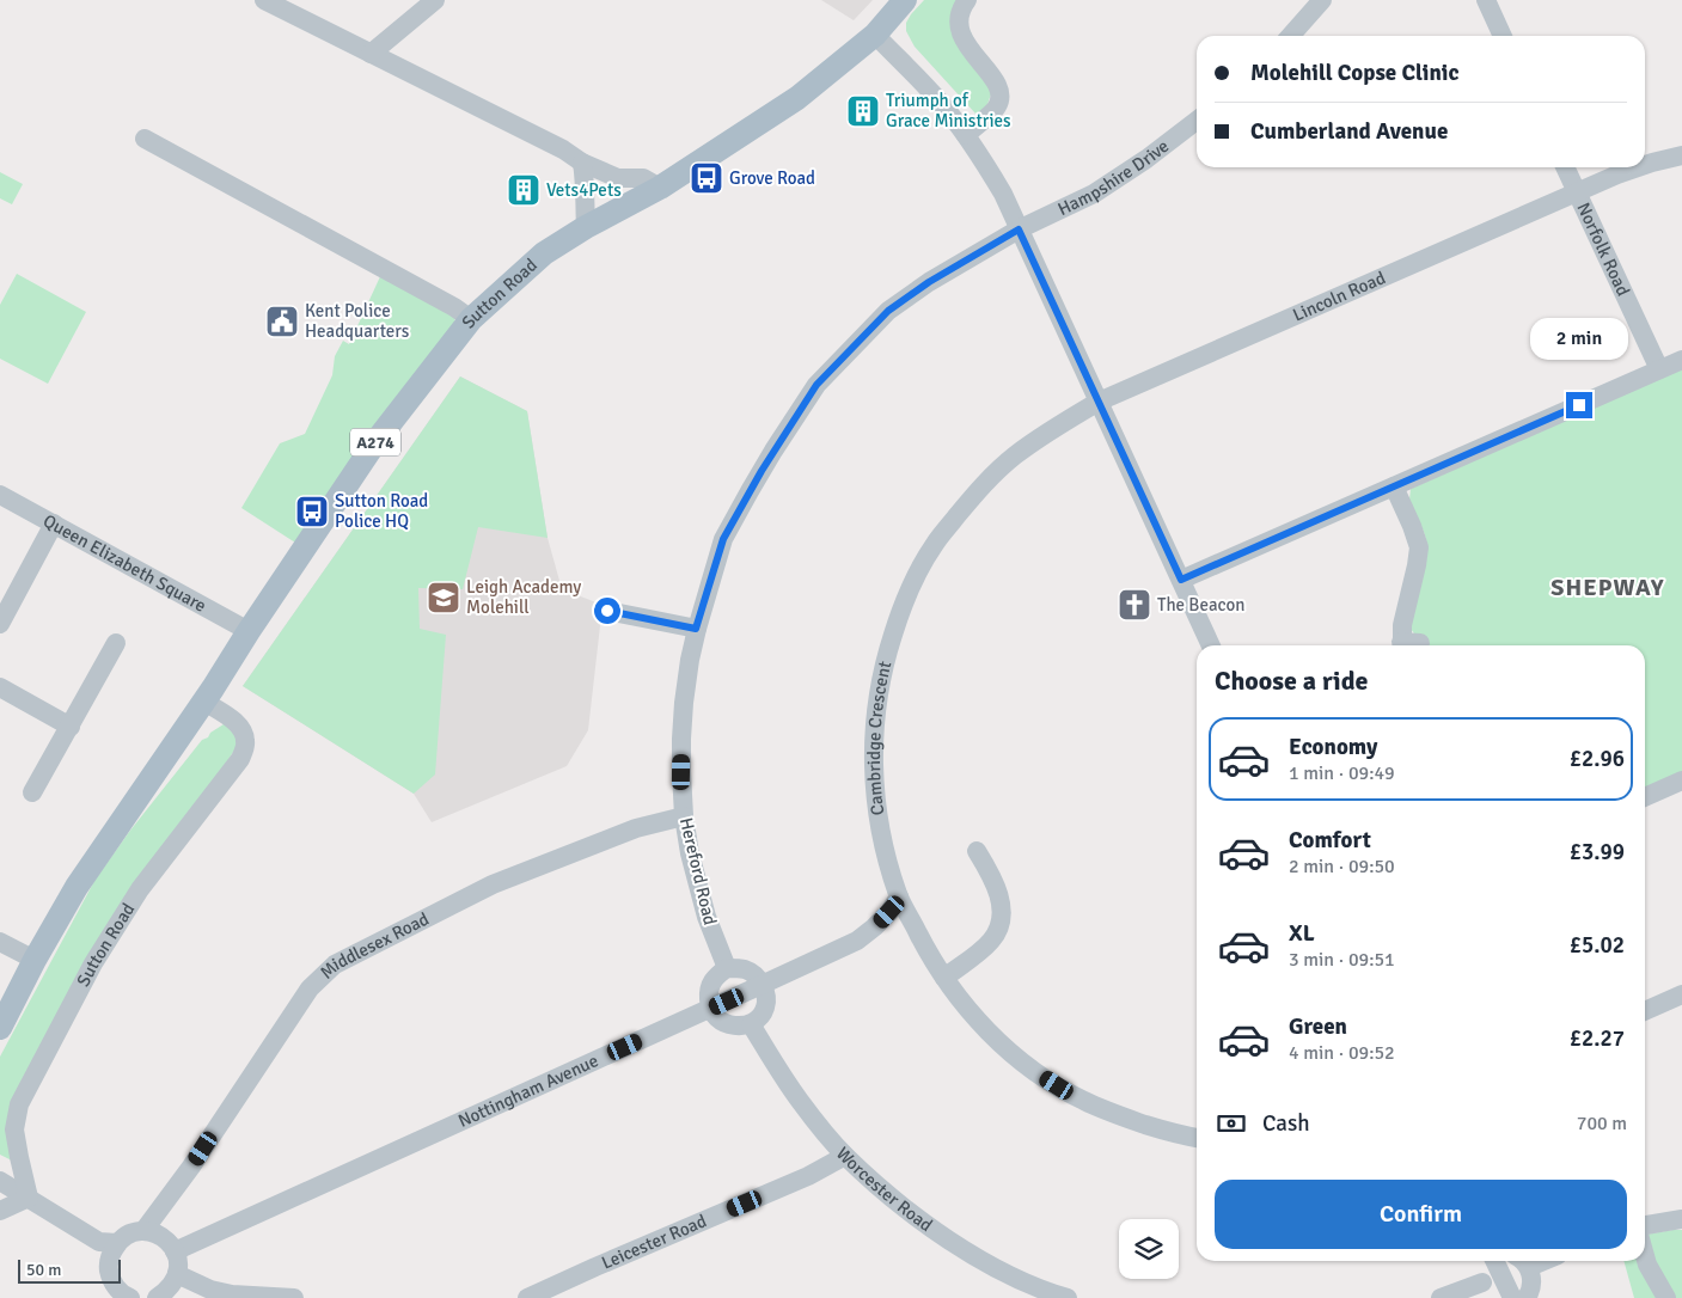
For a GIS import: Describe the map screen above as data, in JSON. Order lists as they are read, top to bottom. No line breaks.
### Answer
{"streets":{"main road":["Sutton Road","A274"],"street":["Hampshire Drive","Norfolk Road","Lincoln Road","Queen Elizabeth Square","Cambridge Crescent","Hereford Road","Middlesex Road","Nottingham Avenue","Worcester Road","Leicester Road"]},"crossings":[["Hampshire Drive","Hereford Road"],["Norfolk Road","Lincoln Road"],["Sutton Road","Queen Elizabeth Square"],["Lincoln Road","Cambridge Crescent"],["Cambridge Crescent","Nottingham Avenue"],["Hereford Road","Middlesex Road"],["Worcester Road","Leicester Road"]],"districts":["SHEPWAY"],"places":{"building":["Triumph of Grace Ministries","Vets4Pets"],"bus stop":["Grove Road","Sutton Road Police HQ"],"public building":["Kent Police Headquarters"],"school or university":["Leigh Academy Molehill"],"church":["The Beacon"]},"scale_bar":"50 m","page":{"banner":["Molehill Copse Clinic","Cumberland Avenue"],"bubble":"2 min","heading":"Choose a ride","list":[{"name":"Economy","note":"1 min · 09:49","value":"£2.96"},{"name":"Comfort","note":"2 min · 09:50","value":"£3.99"},{"name":"XL","note":"3 min · 09:51","value":"£5.02"},{"name":"Green","note":"4 min · 09:52","value":"£2.27"}],"pay":["Cash","700 m"],"buttons":"Confirm","scale":"50 m"}}
